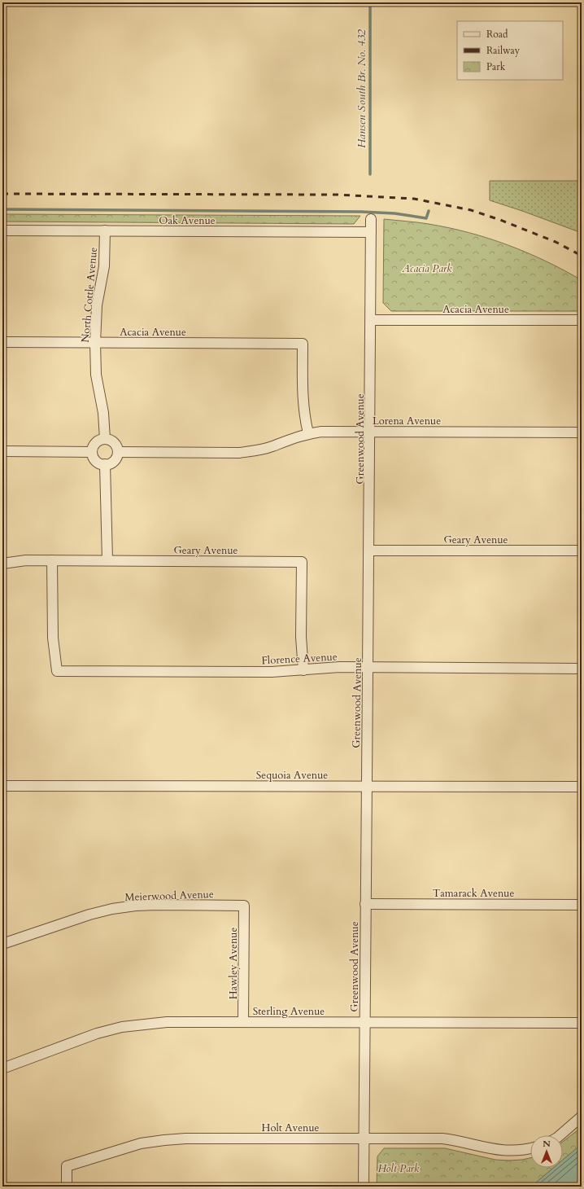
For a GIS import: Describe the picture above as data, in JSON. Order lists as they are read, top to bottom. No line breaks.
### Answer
{"streets":{"street":["Oak Avenue","North Cottle Avenue","Acacia Avenue","Lorena Avenue","Greenwood Avenue","Geary Avenue","Florence Avenue","Sequoia Avenue","Tamarack Avenue","Meierwood Avenue","Hawley Avenue","Sterling Avenue","Holt Avenue"]},"crossings":[["Oak Avenue","North Cottle Avenue"],["Oak Avenue","Greenwood Avenue"],["North Cottle Avenue","Acacia Avenue"],["North Cottle Avenue","Lorena Avenue"],["Acacia Avenue","Lorena Avenue"],["Acacia Avenue","Greenwood Avenue"],["Lorena Avenue","Greenwood Avenue"],["Greenwood Avenue","Geary Avenue"],["Greenwood Avenue","Florence Avenue"],["Greenwood Avenue","Sequoia Avenue"],["Greenwood Avenue","Tamarack Avenue"],["Greenwood Avenue","Sterling Avenue"],["Greenwood Avenue","Holt Avenue"],["Geary Avenue","Florence Avenue"],["Meierwood Avenue","Hawley Avenue"],["Hawley Avenue","Sterling Avenue"]],"water":["Hansen South Br. No. 432"],"parks":["Acacia Park","Holt Park"],"legend":["Road","Railway","Park"],"north":"top"}
